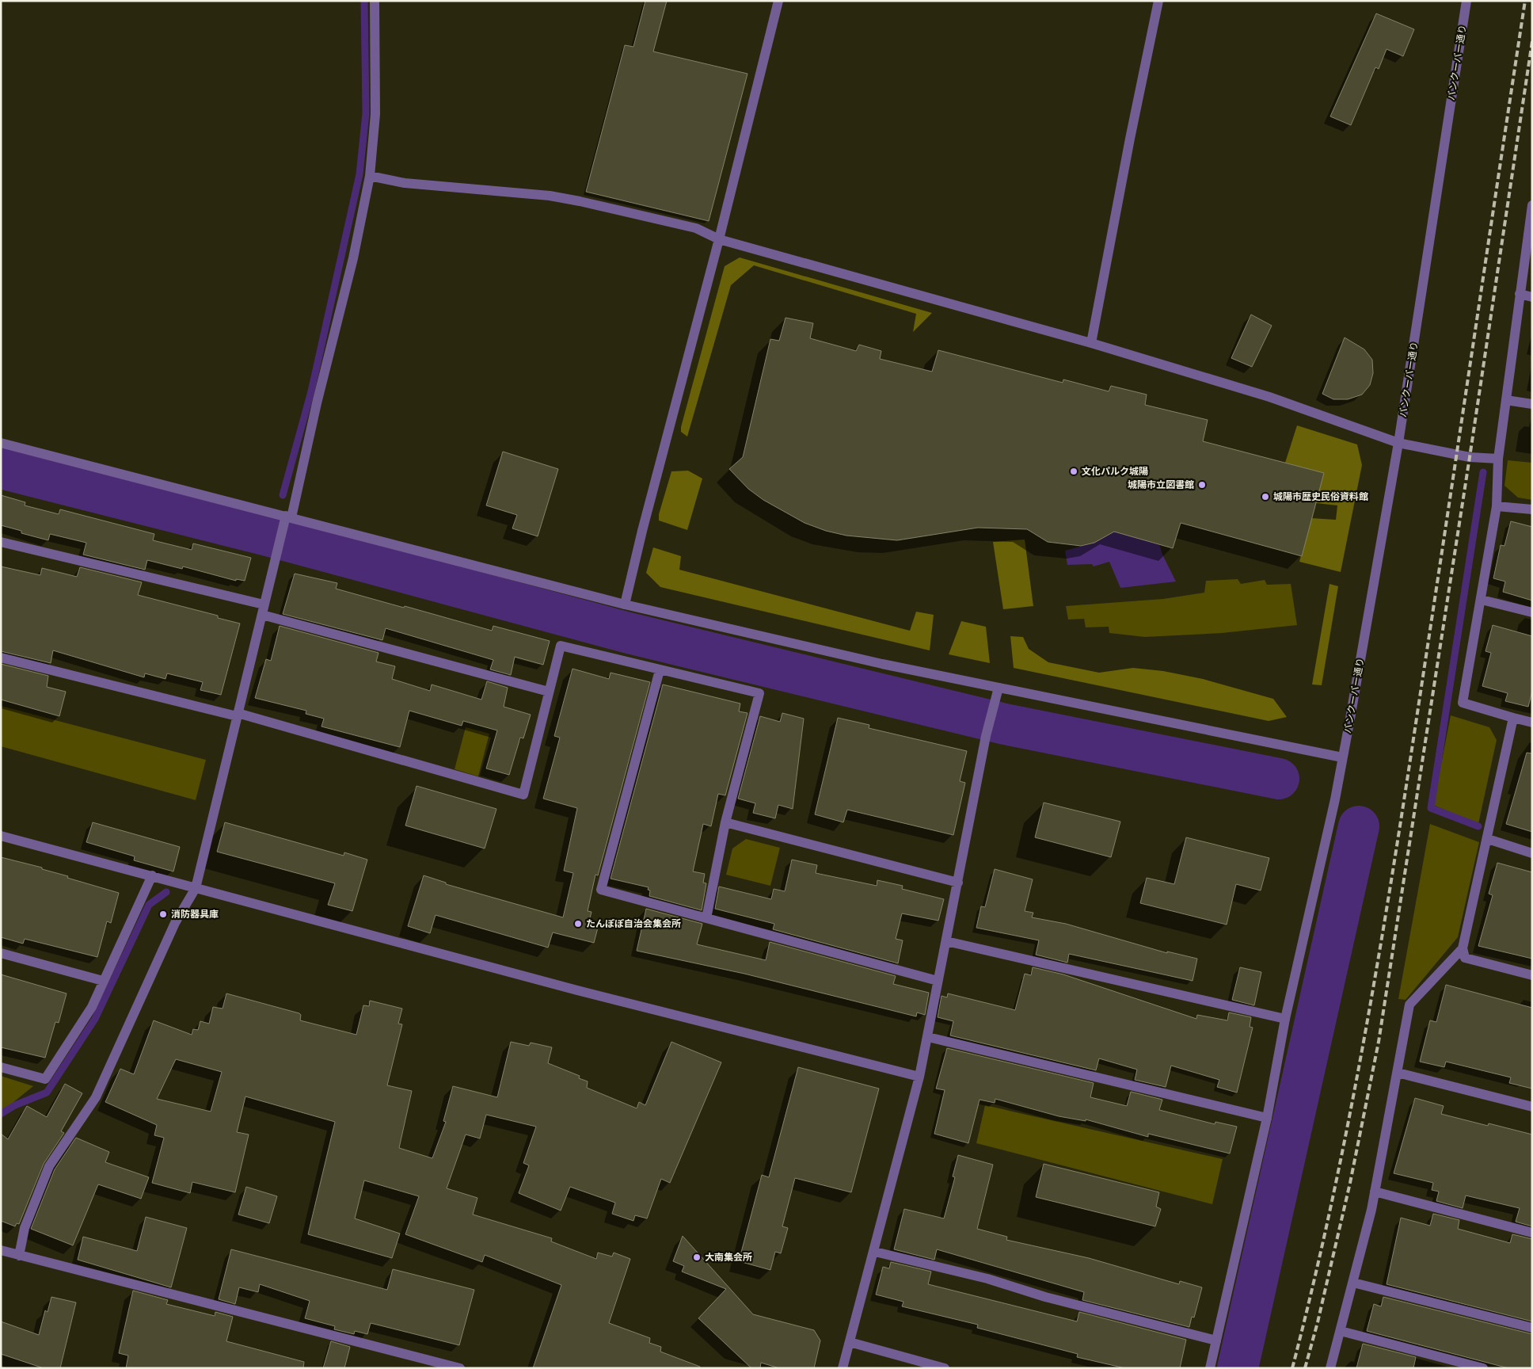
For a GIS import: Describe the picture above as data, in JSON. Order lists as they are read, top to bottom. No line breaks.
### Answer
{"streets":{"street":["バンクーバー通り"]},"places":["文化パルク城陽","城陽市立図書館","城陽市歴史民俗資料館","消防器具庫","たんぽぽ自治会集会所","大南集会所"]}
